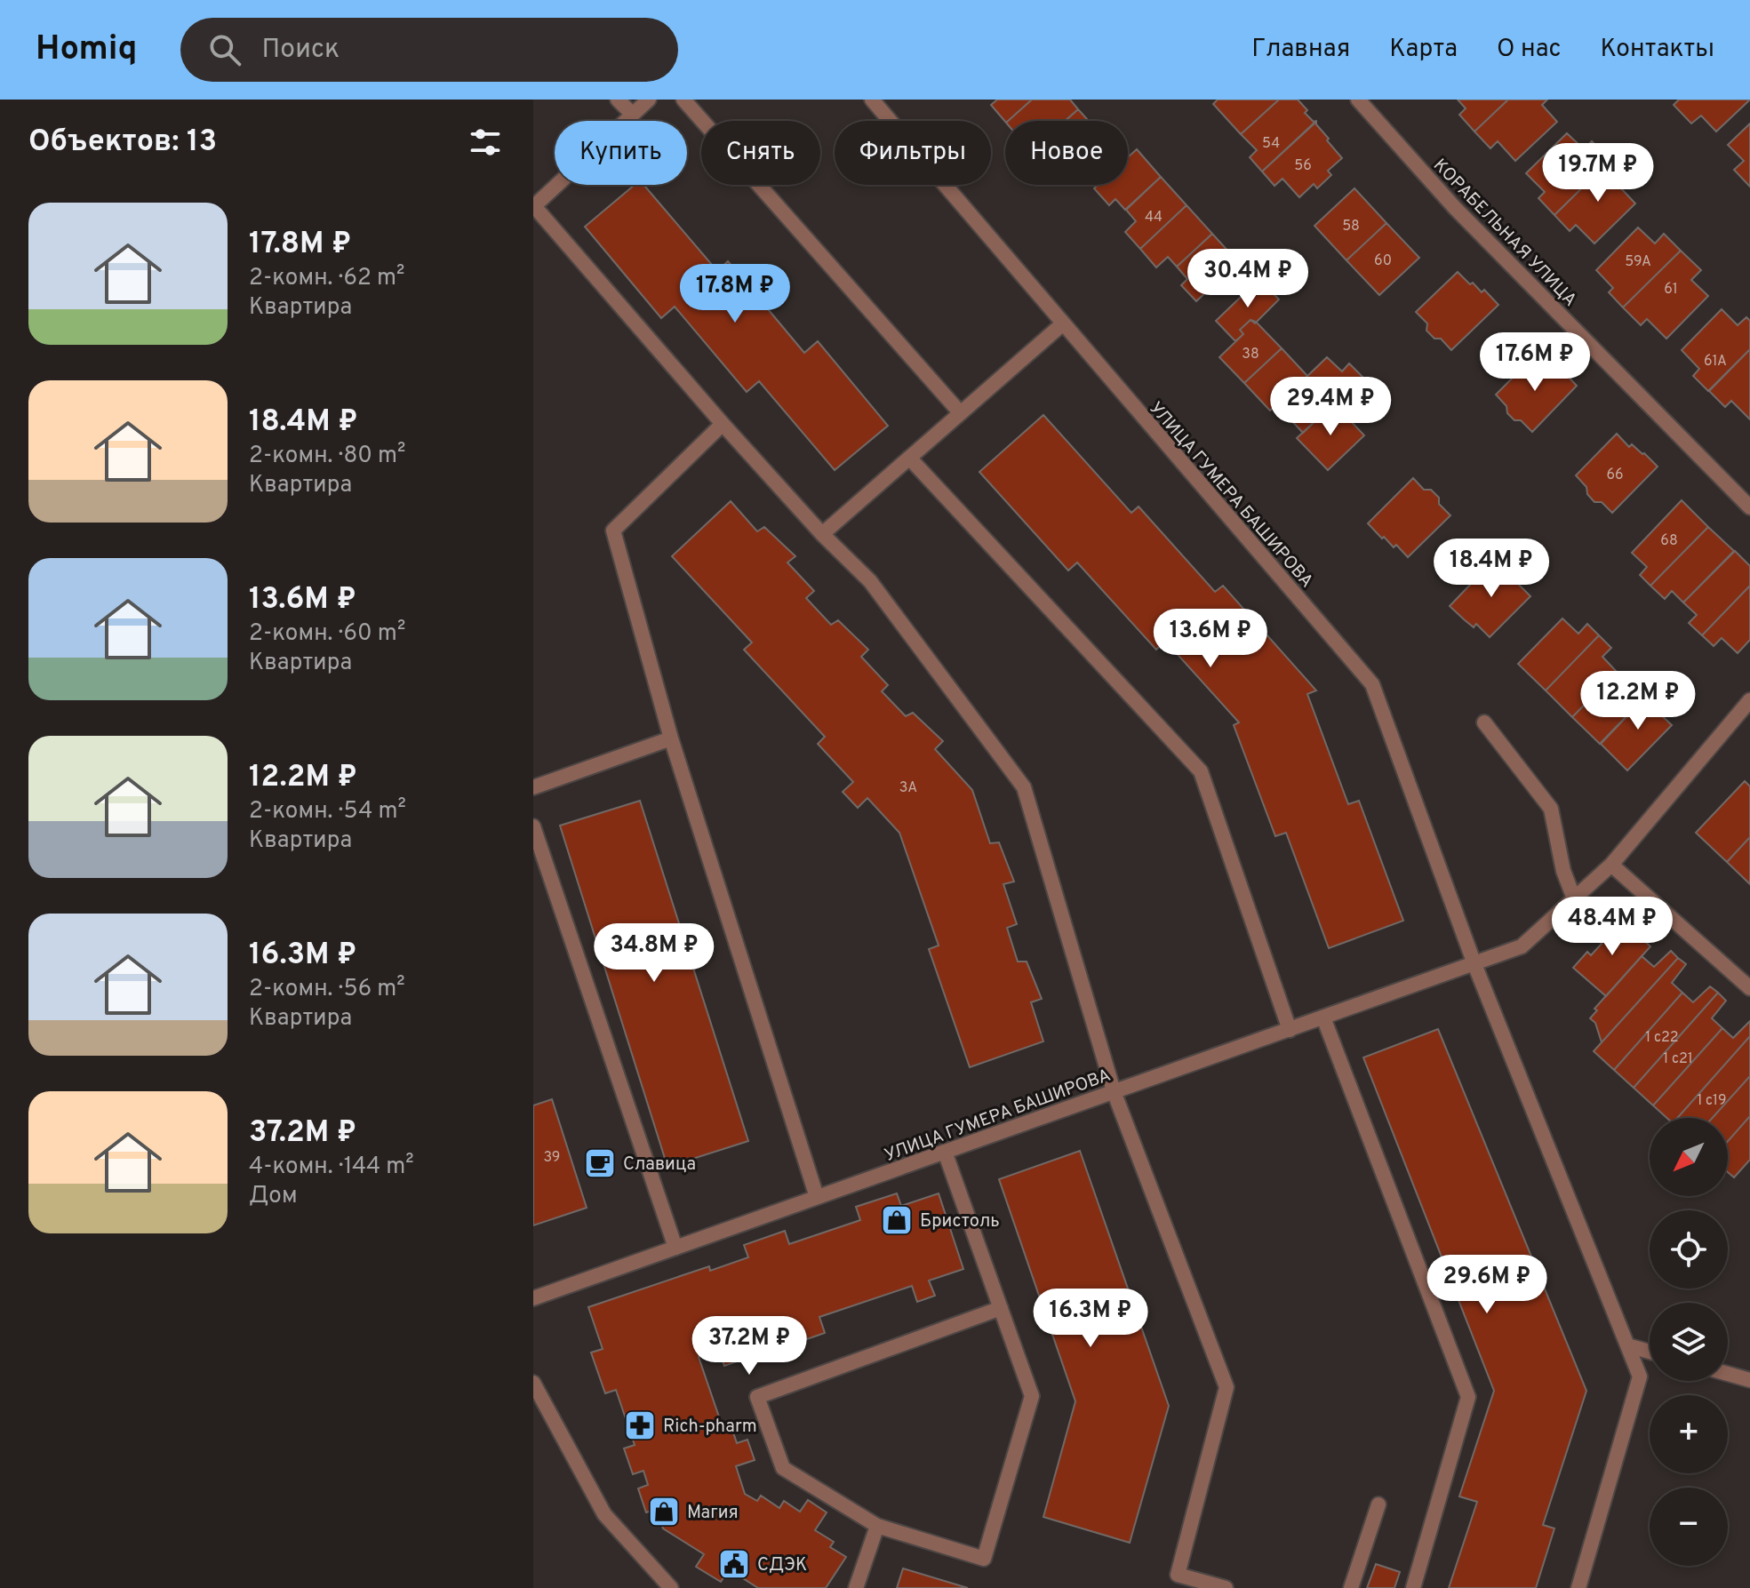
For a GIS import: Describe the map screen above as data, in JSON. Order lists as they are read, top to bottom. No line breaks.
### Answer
{"streets":{"street":["КОРАБЕЛЬНАЯ УЛИЦА","УЛИЦА ГУМЕРА БАШИРОВА"]},"places":{"cafe":["Славица"],"shop":["Бристоль","Магия"],"pharmacy":["Rich-pharm"],"public building":["СДЭК"]},"house_numbers":["54","56","44","58","60","59А","61","38","61А","66","68","3А","1 с22","1 с21","1 с19","39"],"north":"bottom left","page":{"header":"Homiq","search":"Поиск","nav":["Главная","Карта","О нас","Контакты"],"heading":"Объектов: 13","chip":["Купить","Снять","Фильтры","Новое"],"price":["19.7M ₽","30.4M ₽","17.8M ₽","17.6M ₽","29.4M ₽","18.4M ₽","13.6M ₽","12.2M ₽","48.4M ₽","34.8M ₽","29.6M ₽","16.3M ₽","37.2M ₽"],"list":[{"name":"17.8M ₽","note":"2-комн. · 62 m² · Квартира"},{"name":"18.4M ₽","note":"2-комн. · 80 m² · Квартира"},{"name":"13.6M ₽","note":"2-комн. · 60 m² · Квартира"},{"name":"12.2M ₽","note":"2-комн. · 54 m² · Квартира"},{"name":"16.3M ₽","note":"2-комн. · 56 m² · Квартира"},{"name":"37.2M ₽","note":"4-комн. · 144 m² · Дом"}],"map_buttons":["+","−"]}}
